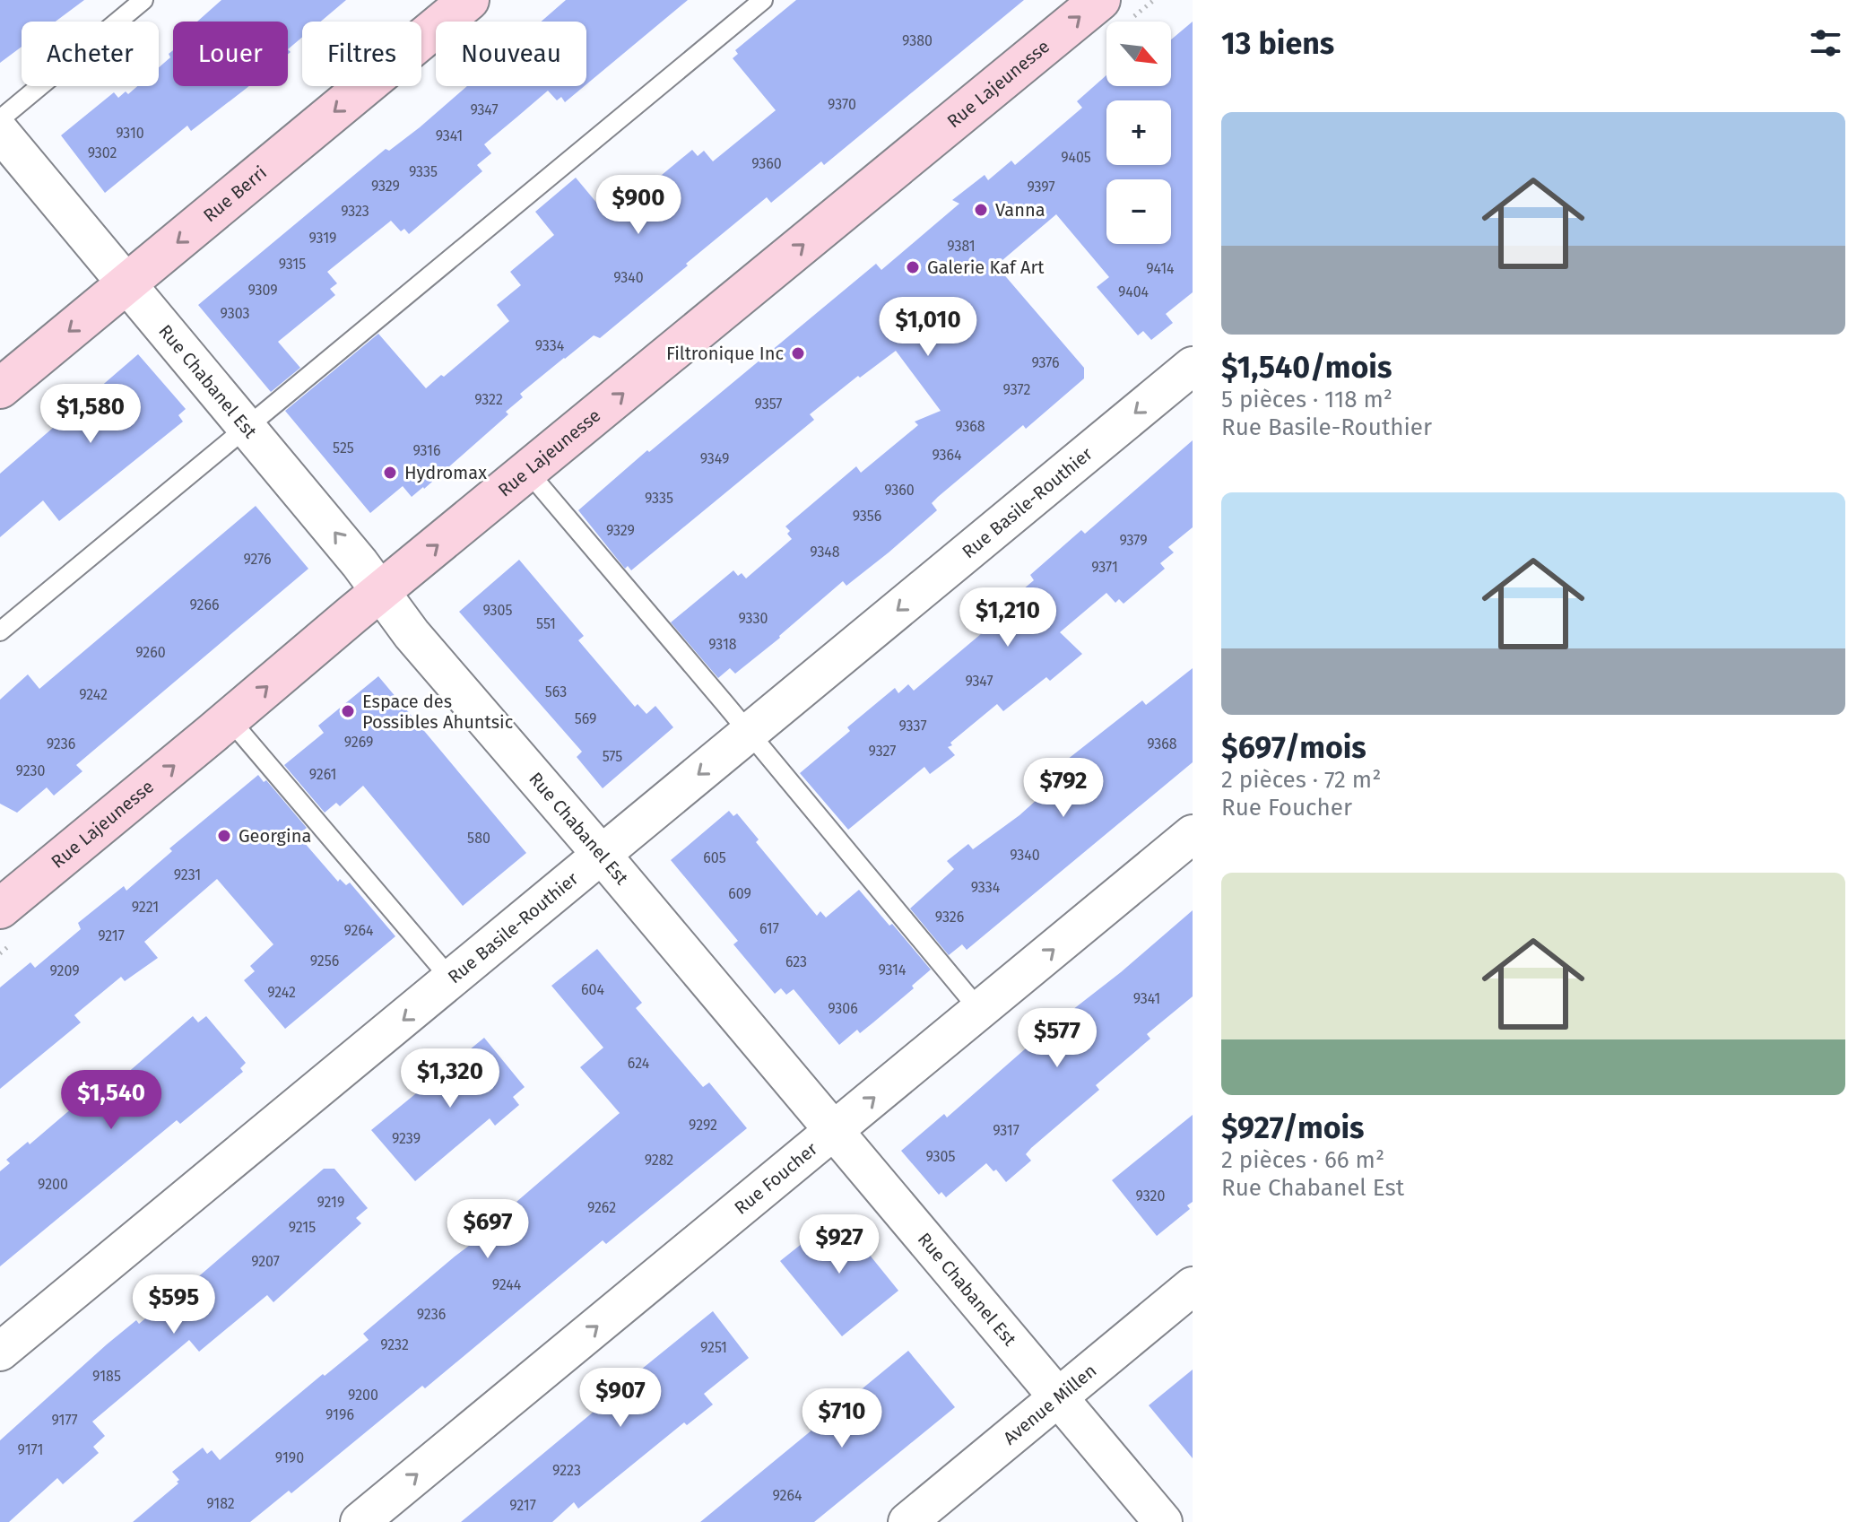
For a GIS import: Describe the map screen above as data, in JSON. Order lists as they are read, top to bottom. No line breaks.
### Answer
{"streets":{"main road":["Rue Lajeunesse","Rue Berri"],"street":["Rue Chabanel Est","Rue Basile-Routhier","Rue Foucher","Avenue Millen"]},"crossings":[["Rue Lajeunesse","Rue Chabanel Est"],["Rue Berri","Rue Chabanel Est"],["Rue Chabanel Est","Rue Basile-Routhier"],["Rue Chabanel Est","Rue Foucher"],["Rue Chabanel Est","Avenue Millen"]],"one_way":["Rue Lajeunesse","Rue Berri","Rue Basile-Routhier","Rue Foucher"],"places":["Vanna","Galerie Kaf Art","Filtronique Inc","Hydromax","Espace des Possibles Ahuntsic","Georgina"],"house_numbers":["9380","9370","9347","9310","9341","9302","9405","9360","9335","9329","9397","9323","9319","9381","9315","9414","9340","9309","9404","9303","9334","9376","9372","9322","9357","9368","525","9316","9364","9349","9360","9335","9356","9329","9379","9348","9276","9371","9266","9305","9330","551","9318","9260","9347","563","9242","569","9337","9269","9236","9368","9327","575","9230","9261","580","9340","605","9231","9334","609","9221","9326","617","9264","9217","9256","623","9314","9209","604","9242","9341","9306","624","9292","9317","9239","9305","9282","9200","9320","9219","9262","9215","9207","9244","9236","9232","9251","9185","9200","9196","9177","9171","9190","9223","9264","9182","9217"],"north":"bottom right","page":{"heading":"13 biens","map_buttons":["+","−"],"chip":["Acheter","Louer","Filtres","Nouveau"],"list":[{"name":"$1,540/mois","note":"5 pièces · 118 m² · Rue Basile-Routhier"},{"name":"$697/mois","note":"2 pièces · 72 m² · Rue Foucher"},{"name":"$927/mois","note":"2 pièces · 66 m² · Rue Chabanel Est"}],"price":["$900","$1,010","$1,580","$1,210","$792","$577","$1,320","$1,540","$697","$927","$595","$907","$710"]}}
